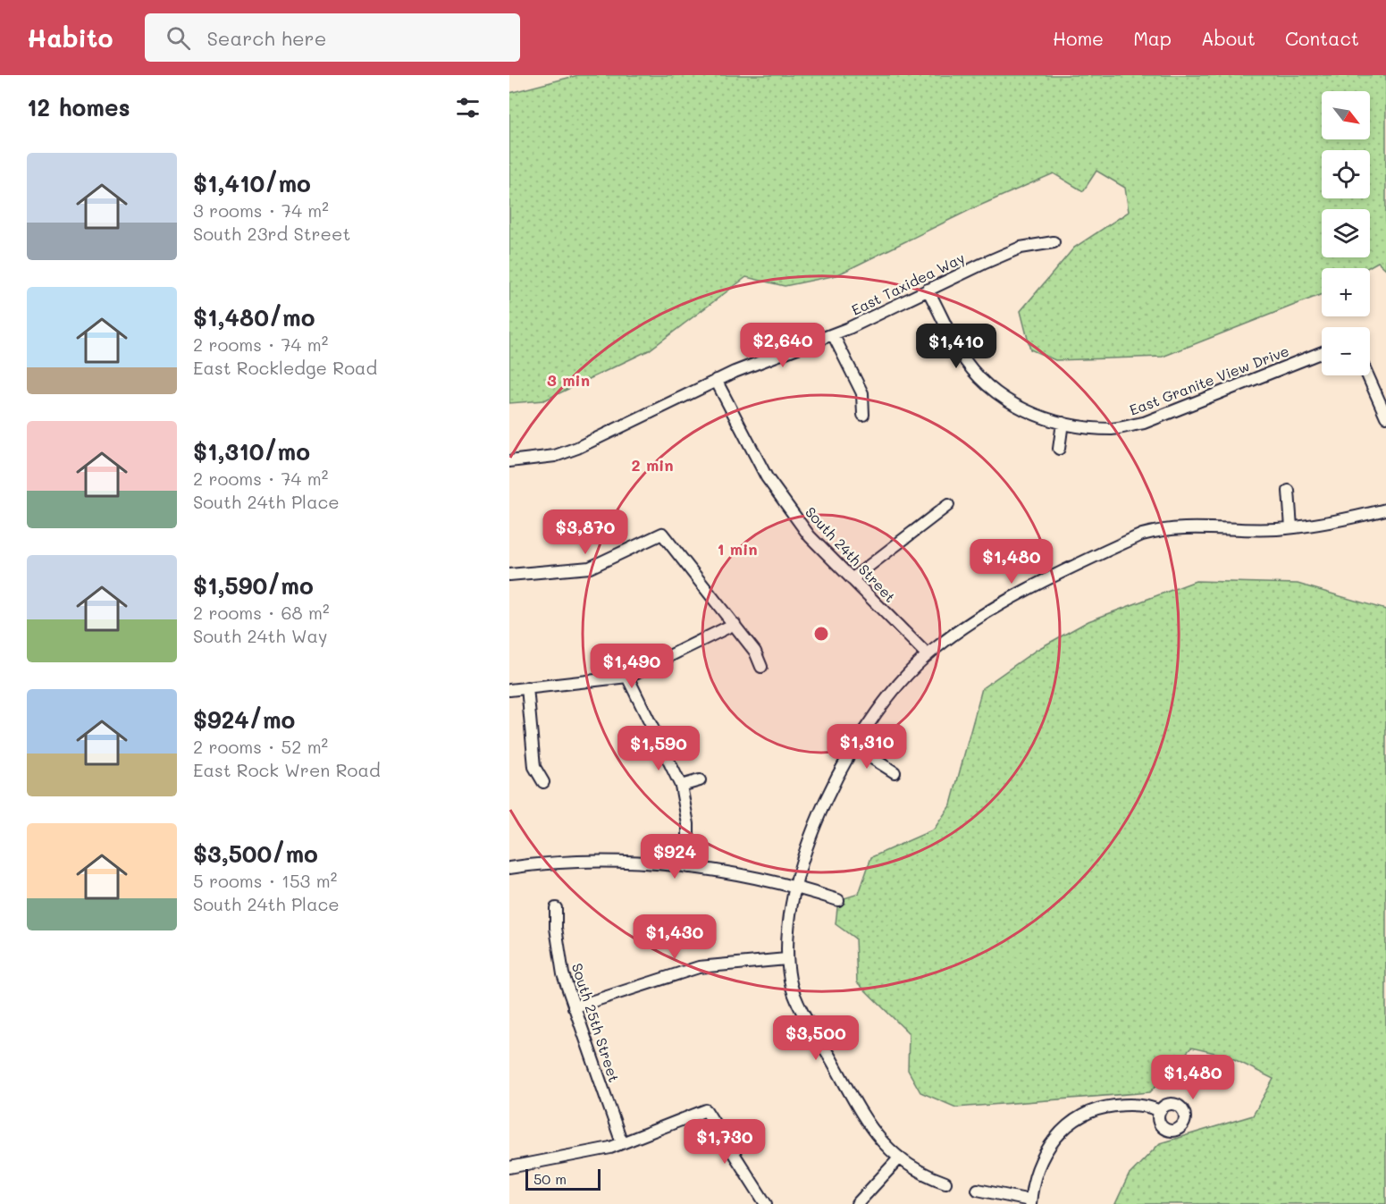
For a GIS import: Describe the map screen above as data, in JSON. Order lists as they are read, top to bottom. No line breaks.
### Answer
{"streets":{"street":["East Taxidea Way","East Granite View Drive","South 24th Street","South 25th Street"]},"crossings":[["East Taxidea Way","East Granite View Drive"],["East Taxidea Way","South 24th Street"]],"scale_bar":"50 m","north":"bottom right","page":{"header":"Habito","search":"Search here","nav":["Home","Map","About","Contact"],"heading":"12 homes","map_buttons":["+","−"],"list":[{"name":"$1,410/mo","note":"3 rooms · 74 m² · South 23rd Street"},{"name":"$1,480/mo","note":"2 rooms · 74 m² · East Rockledge Road"},{"name":"$1,310/mo","note":"2 rooms · 74 m² · South 24th Place"},{"name":"$1,590/mo","note":"2 rooms · 68 m² · South 24th Way"},{"name":"$924/mo","note":"2 rooms · 52 m² · East Rock Wren Road"},{"name":"$3,500/mo","note":"5 rooms · 153 m² · South 24th Place"}],"price":["$2,640","$1,410","$3,870","$1,480","$1,490","$1,310","$1,590","$924","$1,430","$3,500","$1,480","$1,730"],"scale":"50 m"},"rings":["3 min","2 min","1 min"]}
